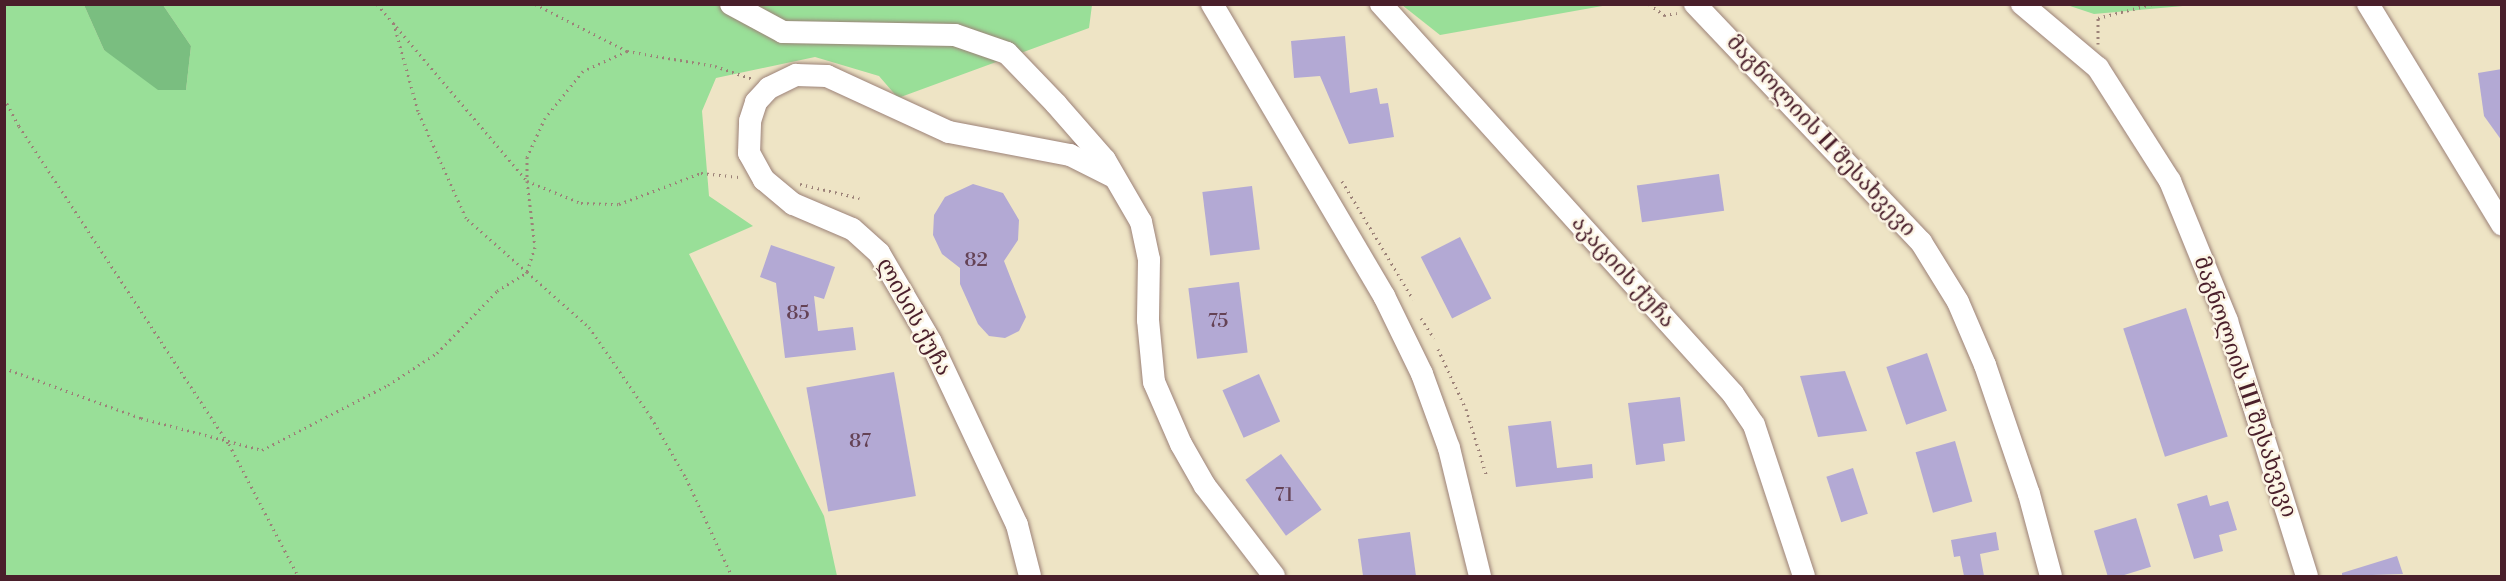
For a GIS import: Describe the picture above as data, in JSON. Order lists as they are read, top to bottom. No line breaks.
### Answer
{"streets":{"street":["მაგნოლიის II შესახვევი","აკაციის ქუჩა","ლისის ქუჩა","მაგნოლიის III შესახვევი"]},"house_numbers":["82","85","75","87","71"]}
